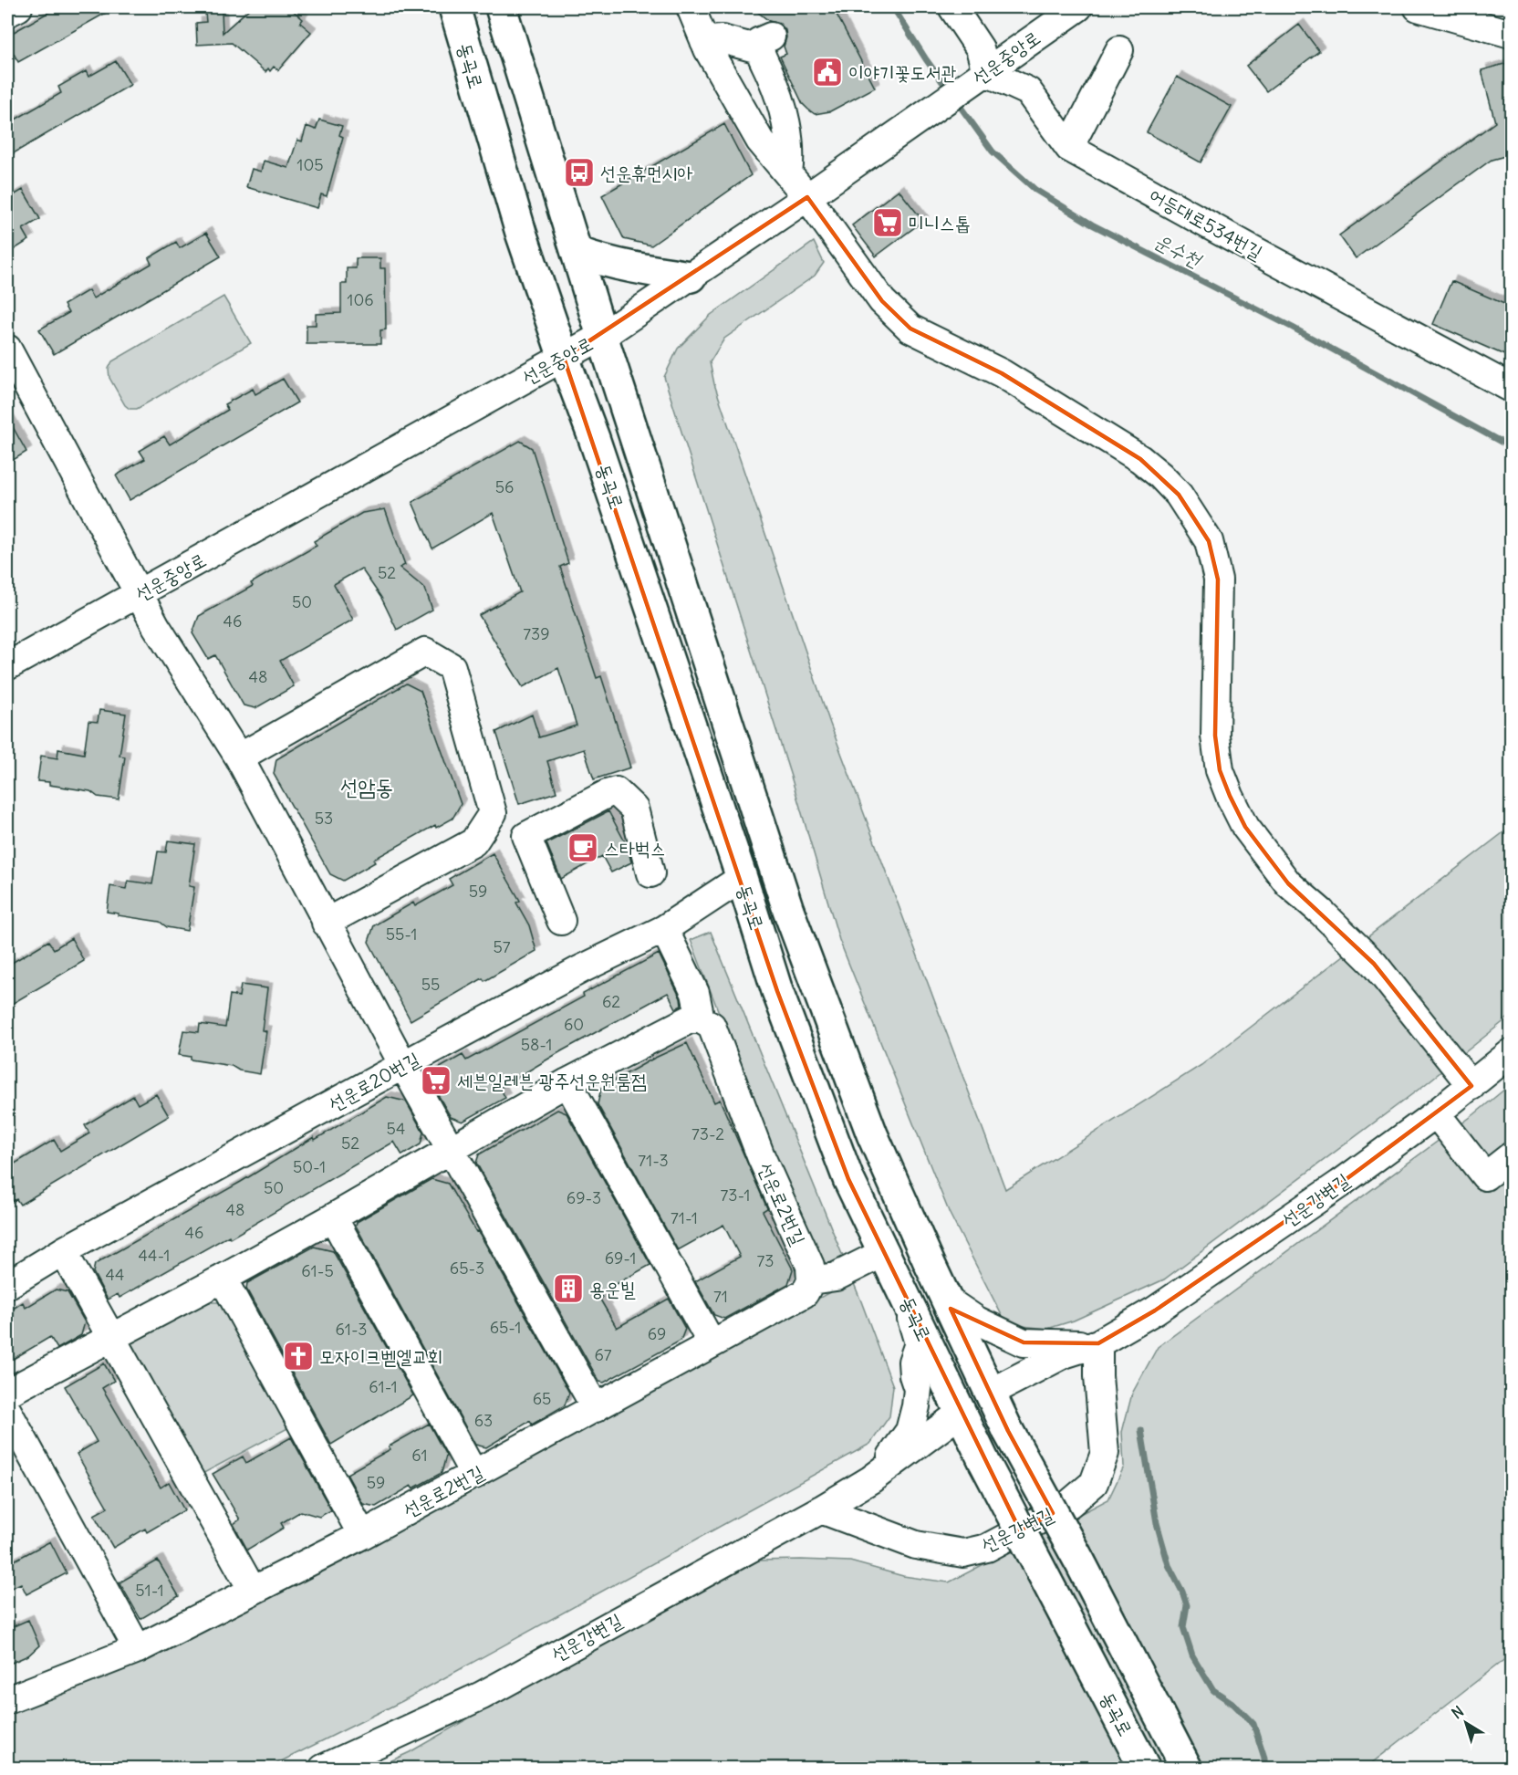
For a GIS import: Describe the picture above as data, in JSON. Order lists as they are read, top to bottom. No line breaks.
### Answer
{"streets":{"main road":["동곡로"],"street":["선운중앙로","어등대로534번길","선운로20번길","선운강변길","선운로2번길"]},"crossings":[["선운중앙로","동곡로"],["선운중앙로","어등대로534번길"],["동곡로","선운로20번길"]],"districts":["선암동"],"water":["운수천"],"places":{"public building":["이야기꽃도서관"],"bus stop":["선운휴먼시아"],"supermarket":["미니스톱","세븐일레븐 광주선운원룸점"],"cafe":["스타벅스"],"building":["용운빌"],"church":["모자이크벧엘교회"]},"house_numbers":["105","106","56","52","50","46","739","48","53","59","55-1","57","55","62","60","58-1","54","73-2","52","71-3","50-1","50","73-1","69-3","48","71-1","46","44-1","69-1","73","65-3","61-5","44","71","65-1","61-3","69","67","61-1","65","63","61","59","51-1"],"north":"top left"}
